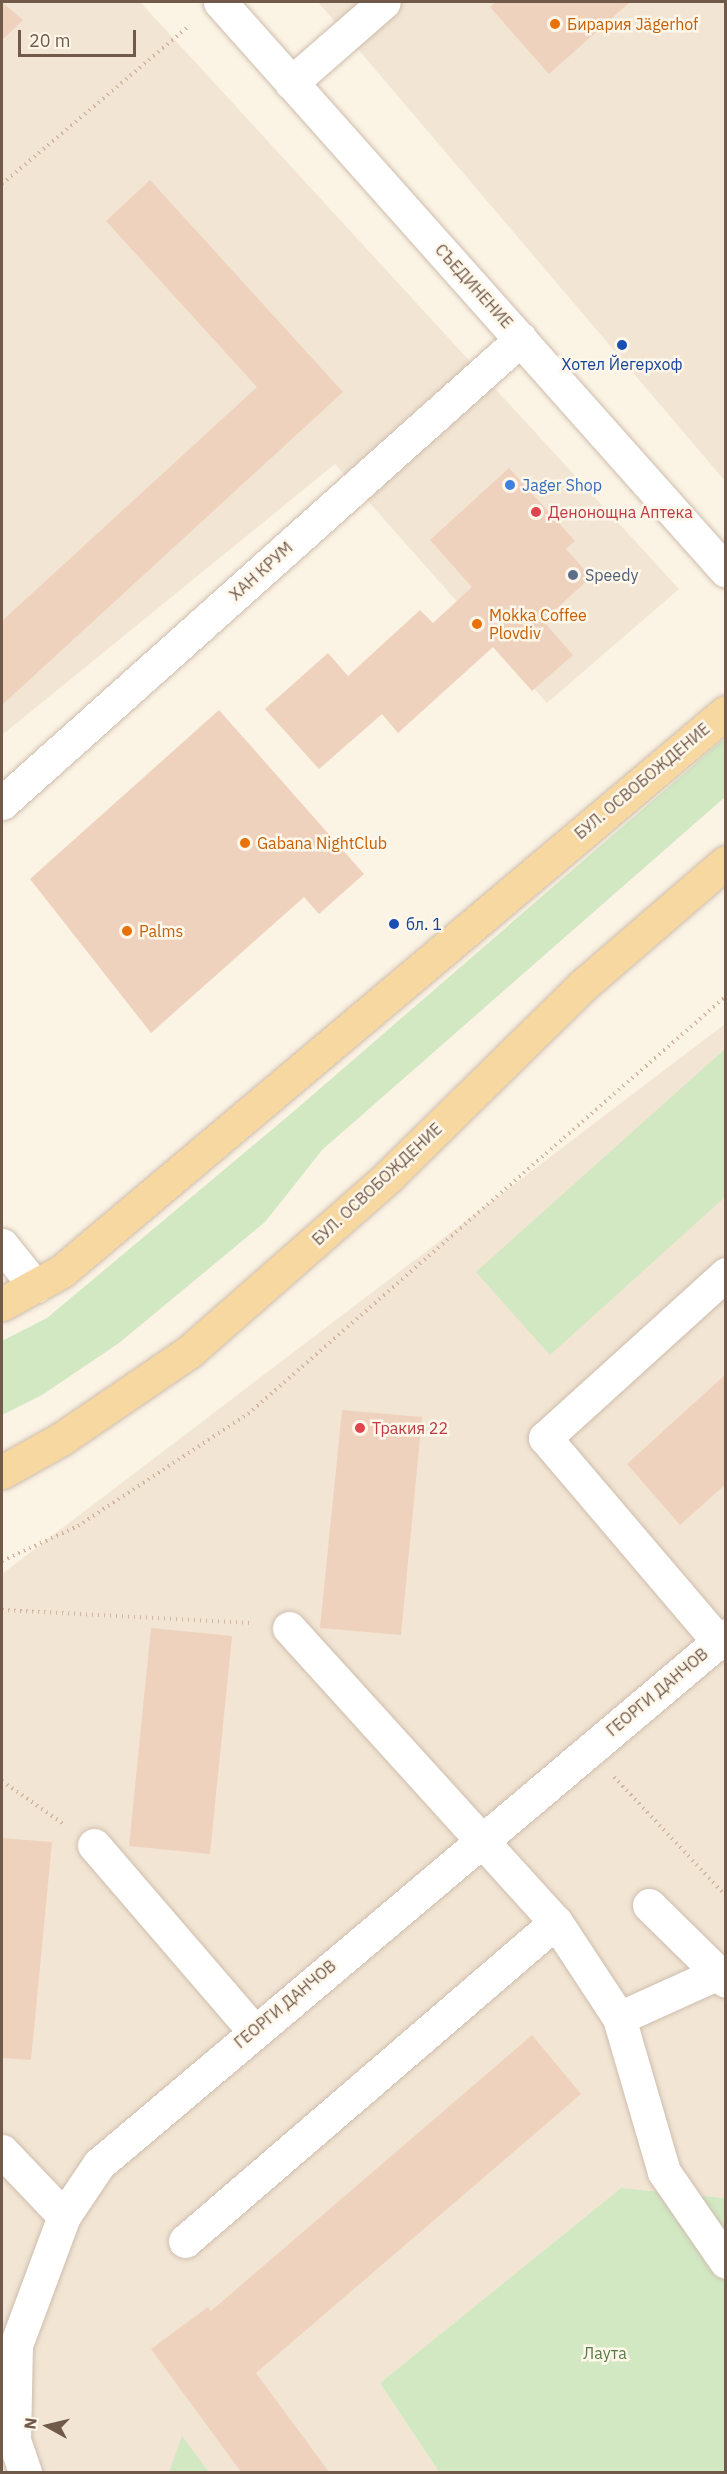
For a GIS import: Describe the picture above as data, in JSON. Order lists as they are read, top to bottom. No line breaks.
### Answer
{"streets":{"main road":["БУЛ. ОСВОБОЖДЕНИЕ"],"street":["СЪЕДИНЕНИЕ","ХАН КРУМ","ГЕОРГИ ДАНЧОВ"]},"crossings":[["СЪЕДИНЕНИЕ","ХАН КРУМ"]],"parks":["Лаута"],"places":["Бирария Jägerhof","Хотел Йегерхоф","Jager Shop","Денонощна Аптека","Speedy","Mokka Coffee Plovdiv","Gabana NightClub","бл. 1","Palms","Тракия 22"],"scale_bar":"20 m","north":"left"}
